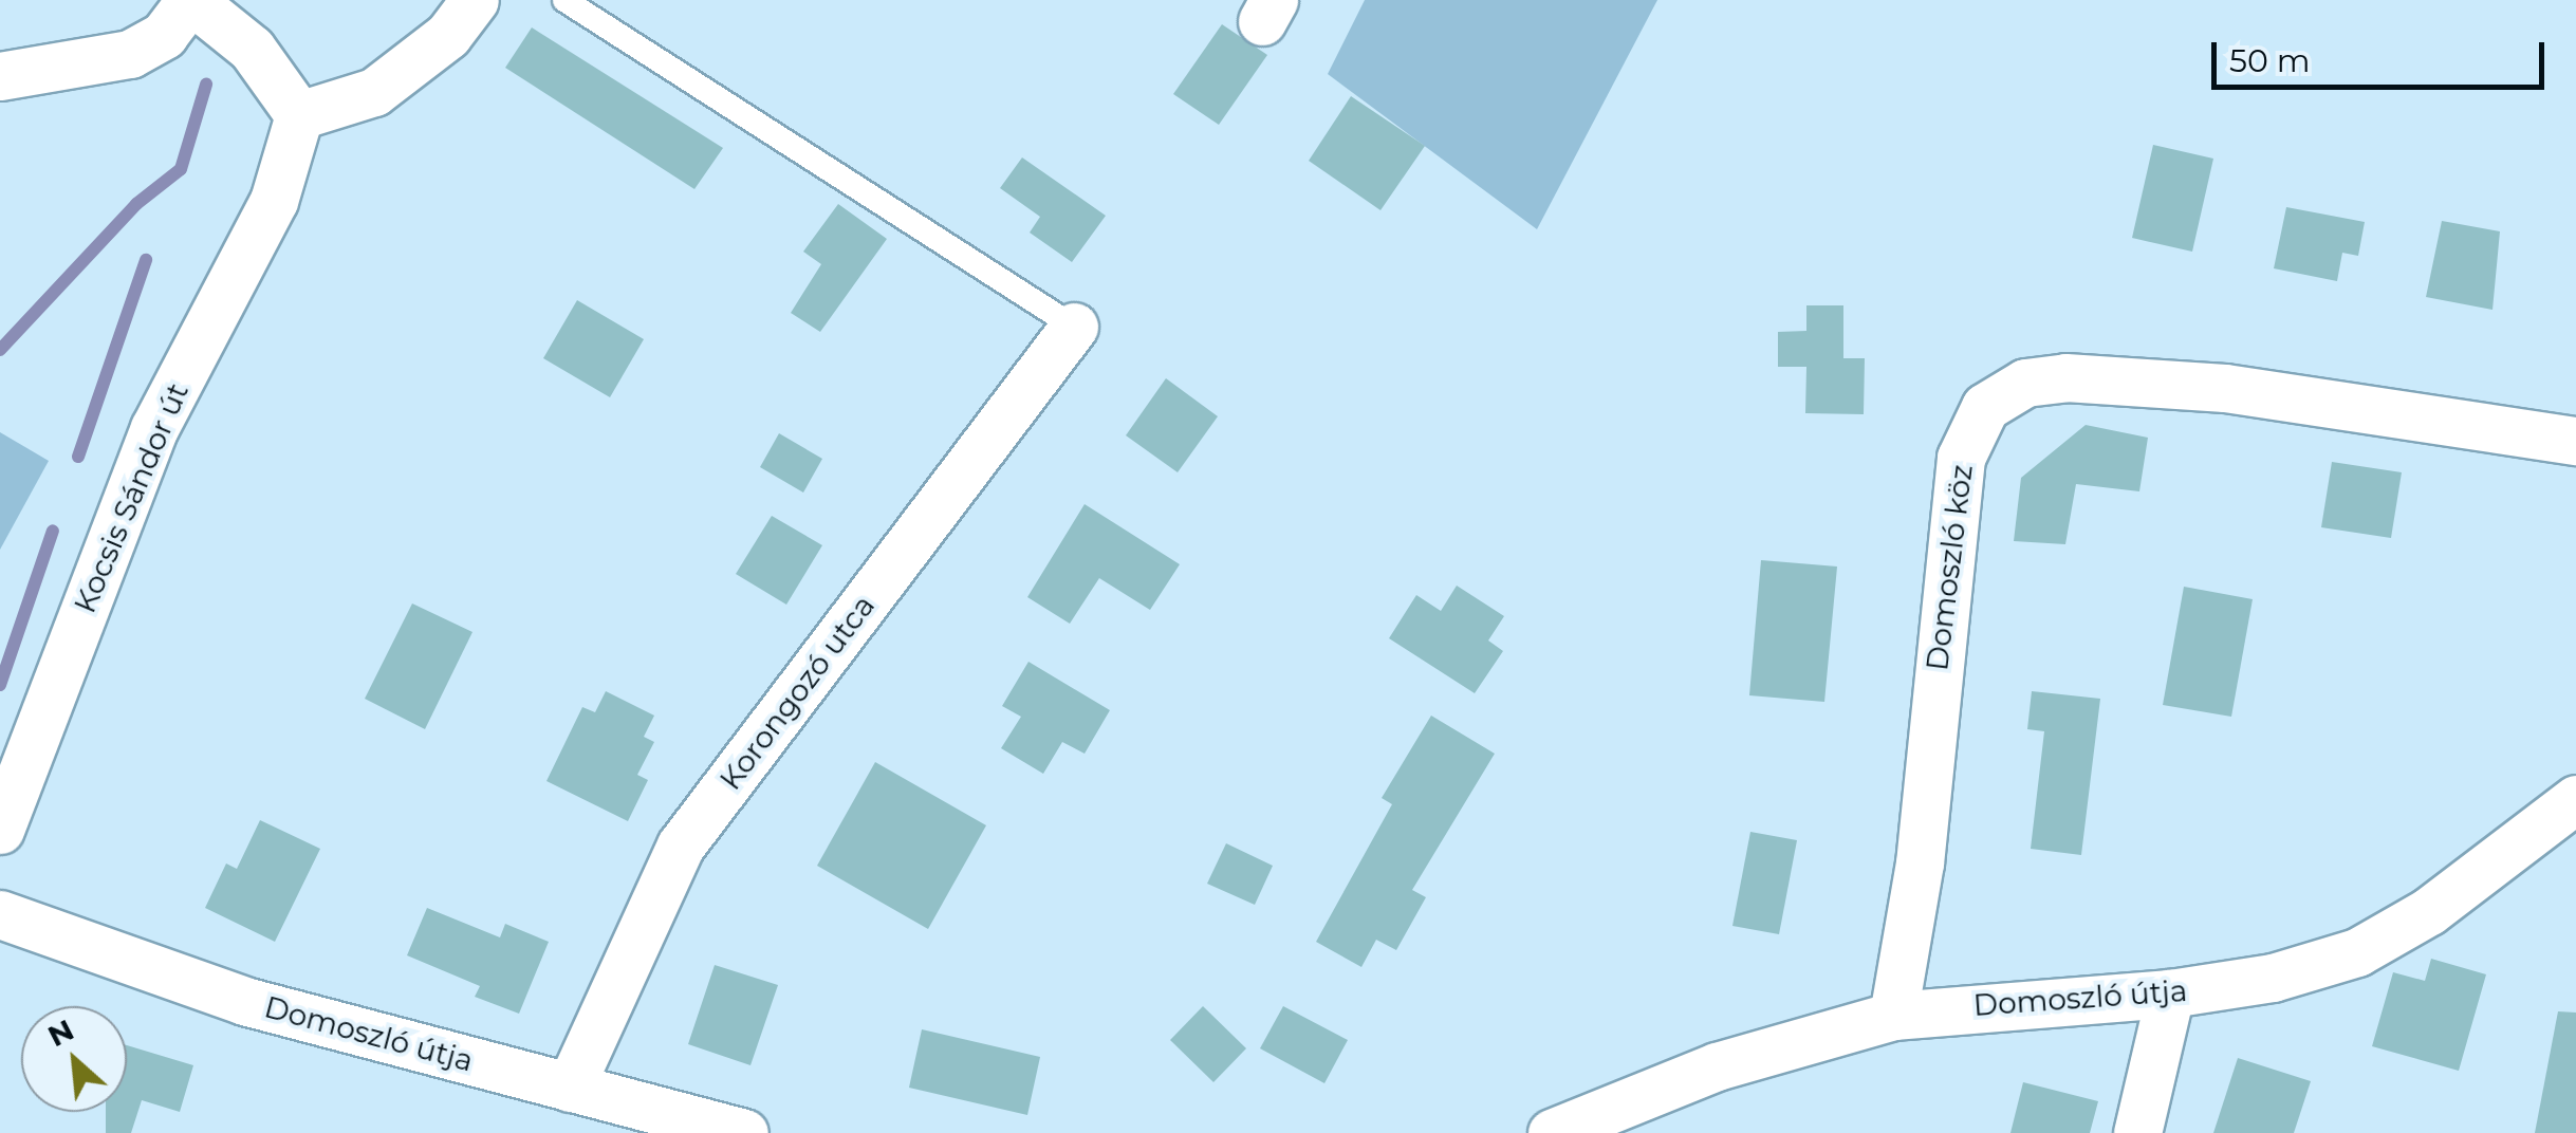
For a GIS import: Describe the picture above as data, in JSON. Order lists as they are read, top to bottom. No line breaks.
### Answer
{"streets":{"street":["Kocsis Sándor út","Domoszló köz","Korongozó utca","Domoszló útja"]},"crossings":[["Domoszló köz","Domoszló útja"],["Korongozó utca","Domoszló útja"]],"scale_bar":"50 m","north":"top left"}
